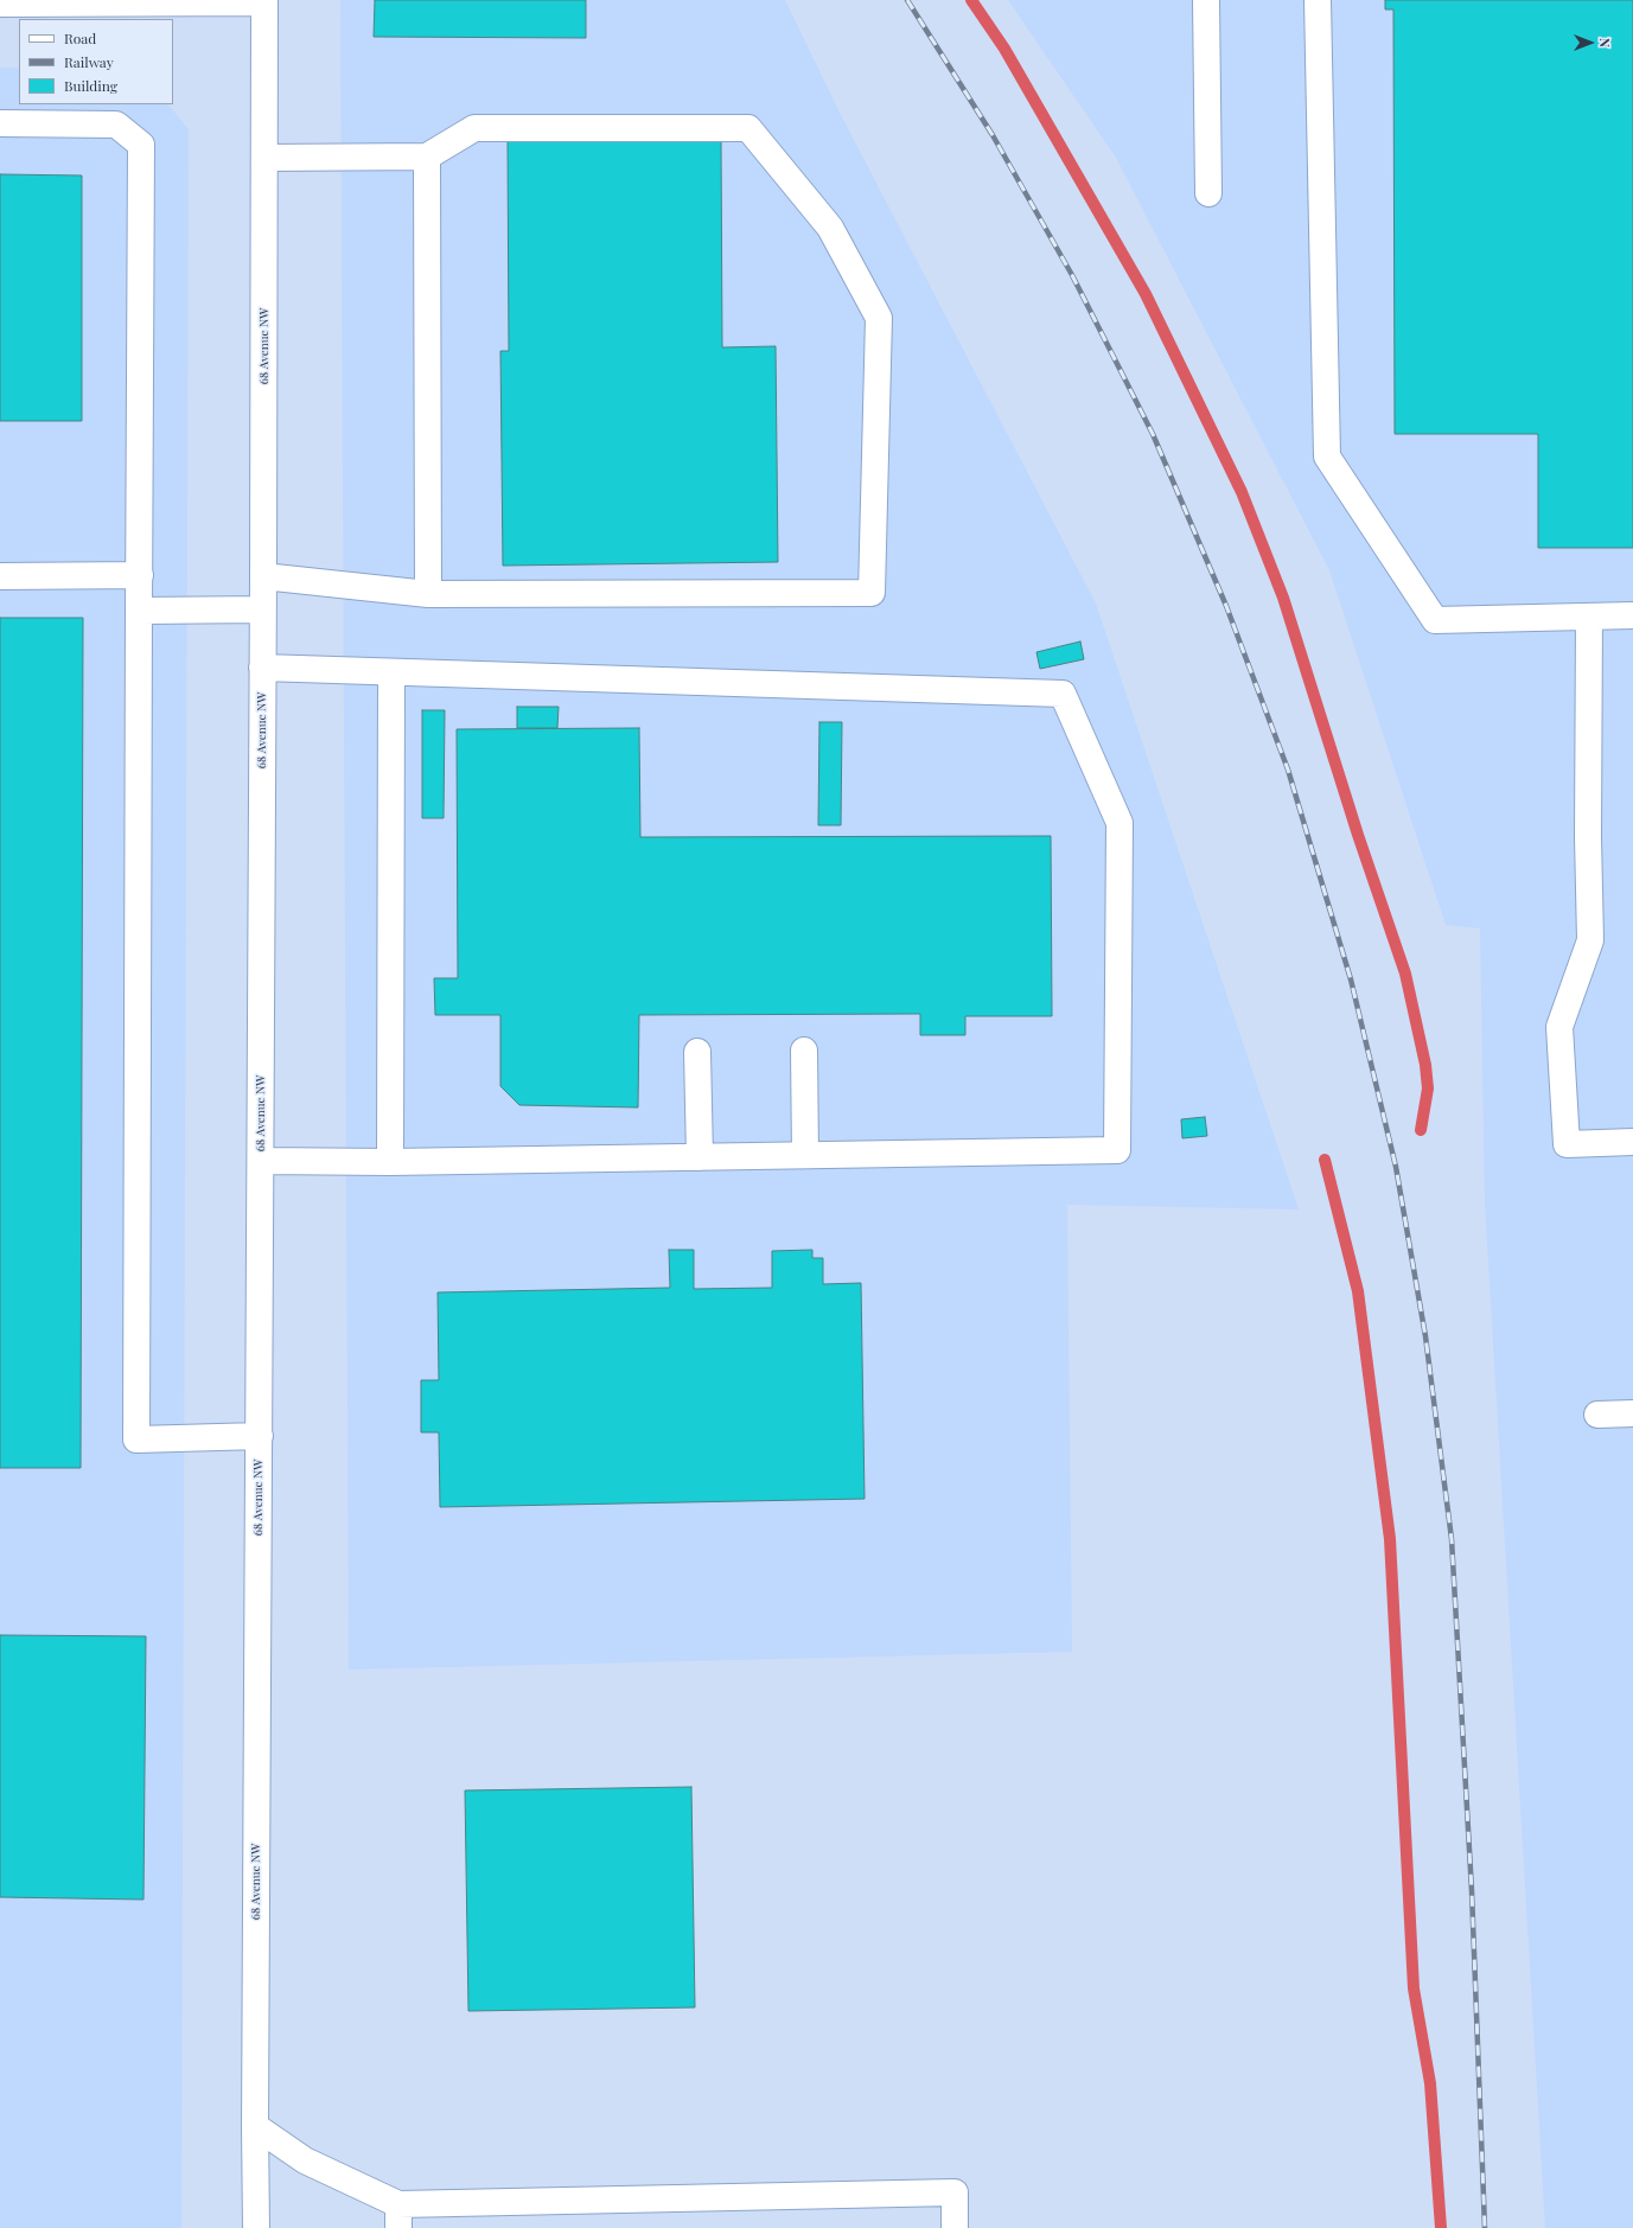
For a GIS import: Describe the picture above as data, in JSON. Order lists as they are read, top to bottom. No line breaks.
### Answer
{"streets":{"street":["68 Avenue NW"]},"legend":["Road","Railway","Building"],"north":"right"}
